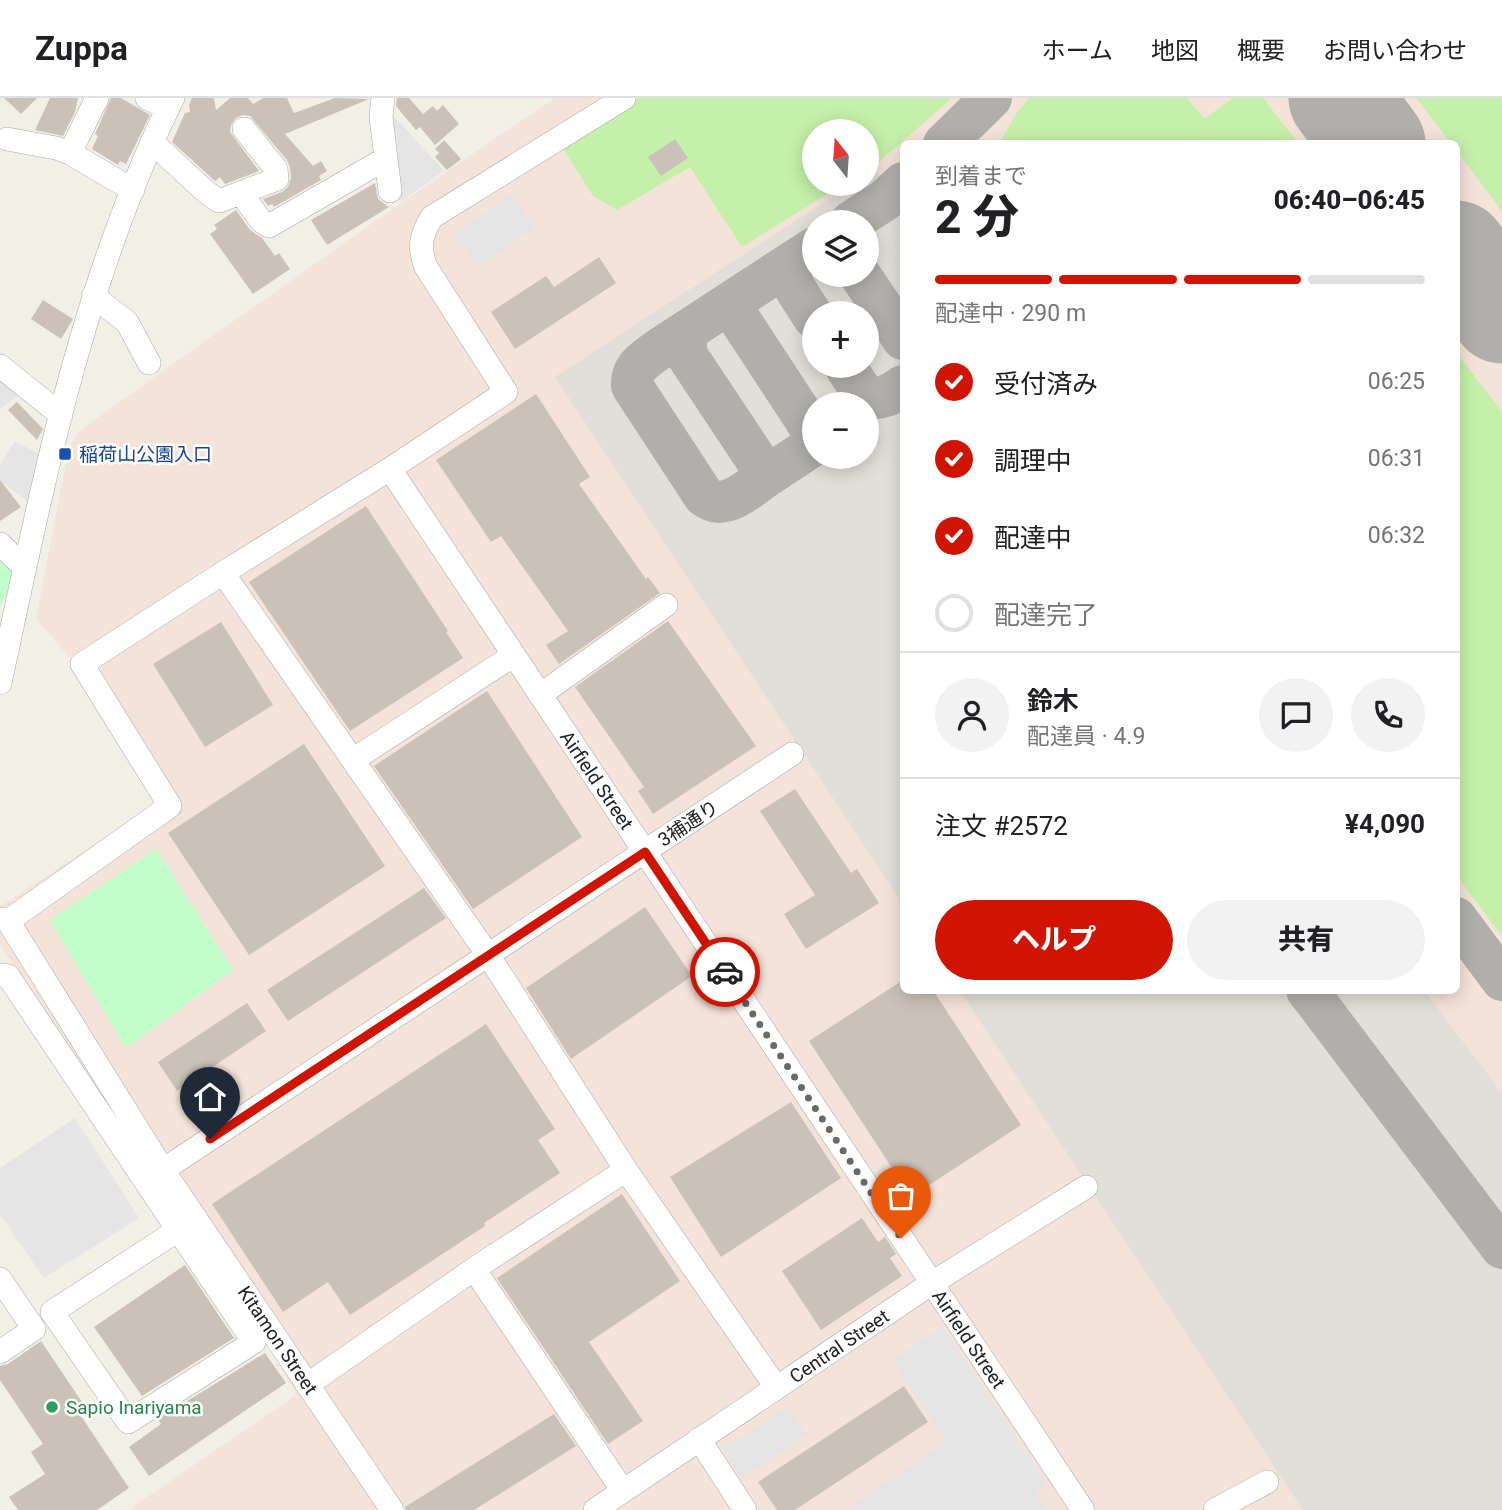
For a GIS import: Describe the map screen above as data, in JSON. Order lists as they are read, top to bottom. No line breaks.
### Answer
{"streets":{"street":["Airfield Street","3補通り","Kitamon Street","Central Street"]},"crossings":[["Airfield Street","3補通り"],["Airfield Street","Central Street"],["3補通り","Kitamon Street"]],"places":{"transit":["稲荷山公園入口"],"other":["Sapio Inariyama"]},"north":"top","page":{"header":"Zuppa","nav":["ホーム","地図","概要","お問い合わせ"],"map_buttons":["+","−"],"heading":["2 分","到着まで","06:40–06:45"],"panel":["鈴木","配達員 · 4.9","注文 #2572","¥4,090"],"bar":"配達中 · 290 m","list":[["受付済み","06:25"],["調理中","06:31"],["配達中","06:32"],"配達完了"],"buttons":["ヘルプ","共有"]}}
